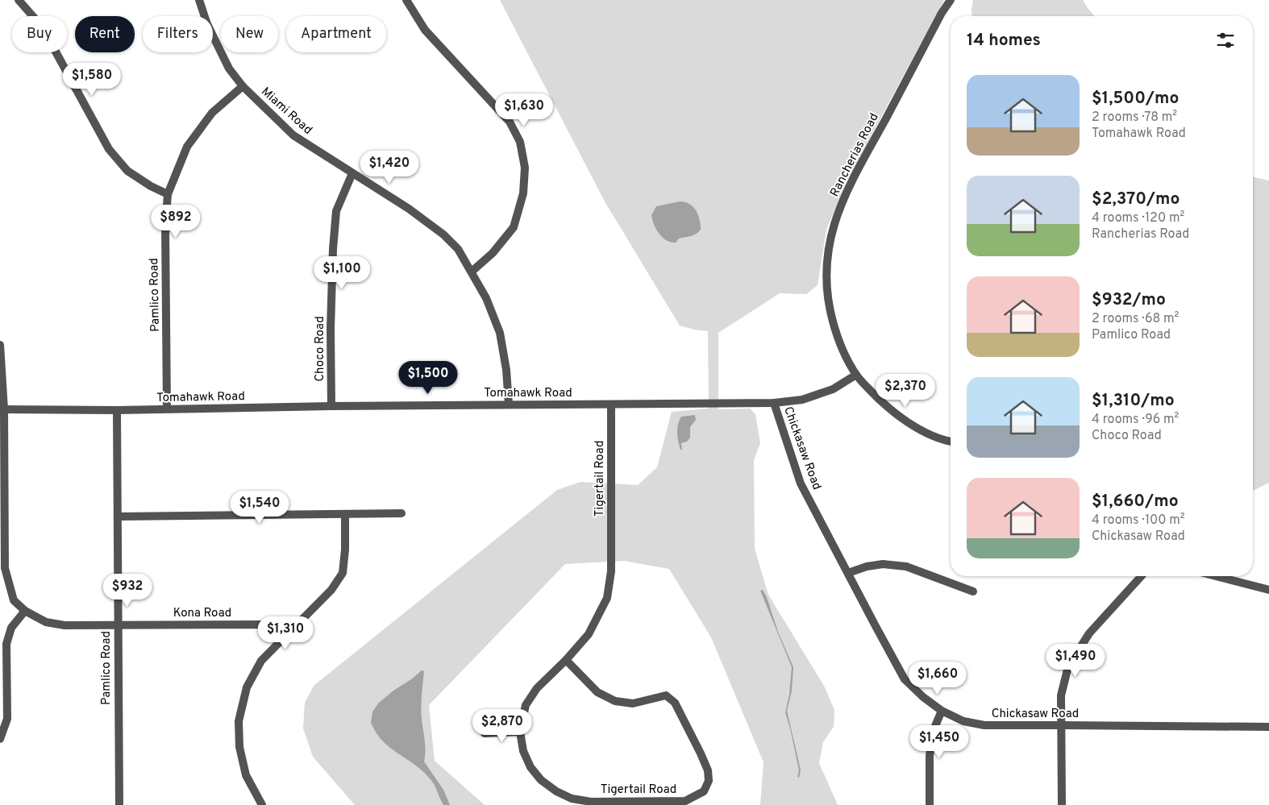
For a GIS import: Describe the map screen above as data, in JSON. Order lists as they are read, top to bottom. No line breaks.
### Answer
{"streets":{"street":["Miami Road","Rancherias Road","Pamlico Road","Choco Road","Tomahawk Road","Chickasaw Road","Tigertail Road","Kona Road"]},"crossings":[["Miami Road","Pamlico Road"],["Miami Road","Choco Road"],["Miami Road","Tomahawk Road"],["Rancherias Road","Tomahawk Road"],["Pamlico Road","Tomahawk Road"],["Pamlico Road","Kona Road"],["Choco Road","Tomahawk Road"],["Tomahawk Road","Chickasaw Road"],["Tomahawk Road","Tigertail Road"]],"page":{"chip":["Buy","Rent","Filters","New","Apartment"],"heading":"14 homes","price":["$1,580","$1,630","$1,420","$892","$1,100","$1,500","$2,370","$1,540","$932","$1,310","$1,490","$1,660","$2,870","$1,450"],"list":[{"name":"$1,500/mo","note":"2 rooms · 78 m² · Tomahawk Road"},{"name":"$2,370/mo","note":"4 rooms · 120 m² · Rancherias Road"},{"name":"$932/mo","note":"2 rooms · 68 m² · Pamlico Road"},{"name":"$1,310/mo","note":"4 rooms · 96 m² · Choco Road"},{"name":"$1,660/mo","note":"4 rooms · 100 m² · Chickasaw Road"}]}}
